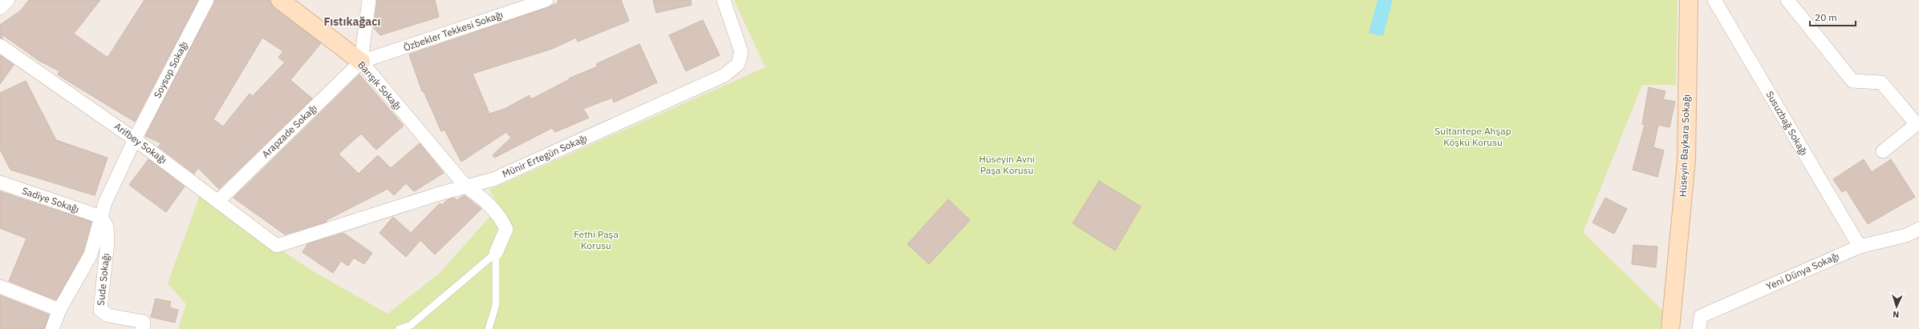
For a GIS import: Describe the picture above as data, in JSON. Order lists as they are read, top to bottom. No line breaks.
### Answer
{"streets":{"street":["Özbekler Tekkesi Sokağı","Soysop Sokağı","Barışık Sokağı","Susuzbağ Sokağı","Arapzade Sokağı","Arifbey Sokağı","Hüseyin Baykara Sokağı","Münir Ertegün Sokağı","Sadiye Sokağı","Yeni Dünya Sokağı","Sude Sokağı"]},"crossings":[["Özbekler Tekkesi Sokağı","Barışık Sokağı"],["Özbekler Tekkesi Sokağı","Arapzade Sokağı"],["Soysop Sokağı","Arifbey Sokağı"],["Soysop Sokağı","Sadiye Sokağı"],["Soysop Sokağı","Sude Sokağı"],["Barışık Sokağı","Arapzade Sokağı"],["Barışık Sokağı","Münir Ertegün Sokağı"],["Susuzbağ Sokağı","Yeni Dünya Sokağı"],["Arapzade Sokağı","Arifbey Sokağı"],["Arifbey Sokağı","Münir Ertegün Sokağı"],["Sadiye Sokağı","Sude Sokağı"]],"districts":["Fıstıkağacı"],"parks":["Sultantepe Ahşap Köşkü Korusu","Hüseyin Avni Paşa Korusu","Fethi Paşa Korusu"],"scale_bar":"20 m","north":"bottom"}
